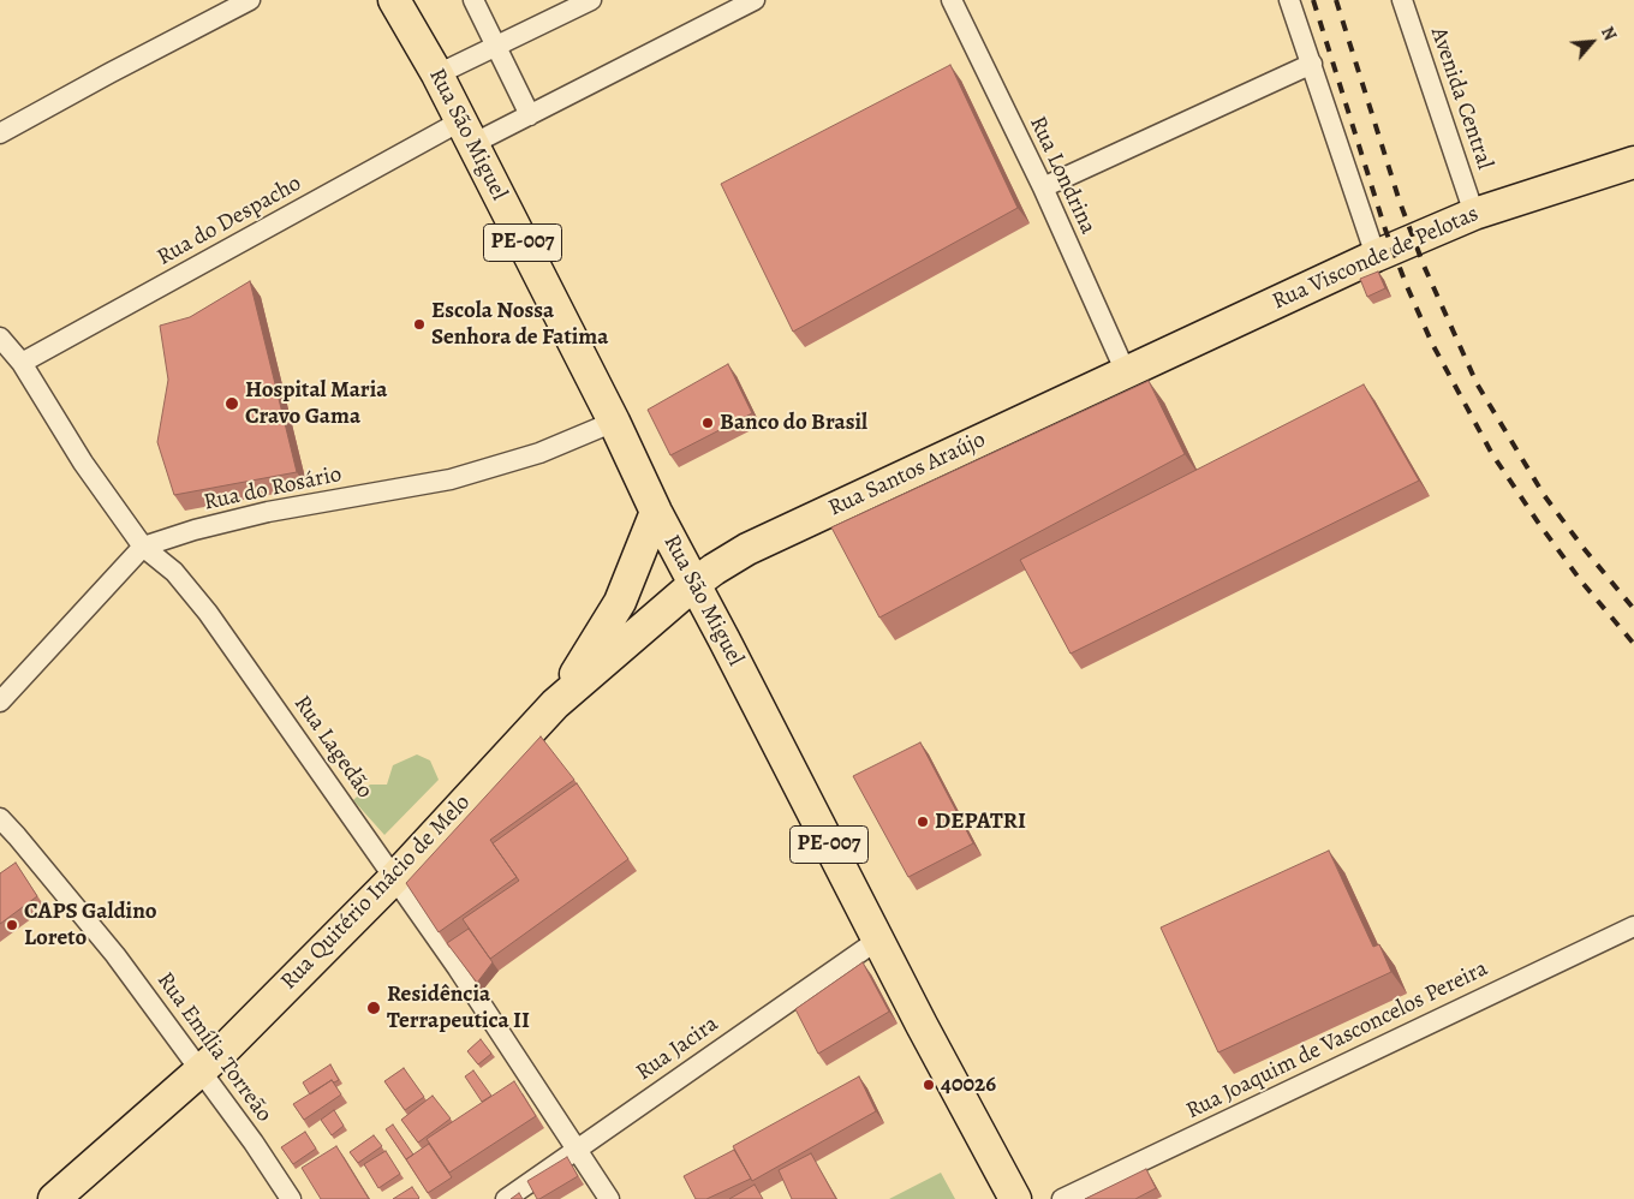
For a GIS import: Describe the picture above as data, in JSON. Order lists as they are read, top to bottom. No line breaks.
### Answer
{"streets":{"main road":["Rua São Miguel","PE-007","Rua Visconde de Pelotas","Rua Santos Araújo","Rua Quitério Inácio de Melo"],"street":["Avenida Central","Rua Londrina","Rua do Despacho","Rua do Rosário","Rua Lagedão","Rua Joaquim de Vasconcelos Pereira","Rua Emília Torreão","Rua Jacira"]},"crossings":[["Avenida Central","Rua Visconde de Pelotas"],["Rua São Miguel","Rua do Despacho"],["Rua São Miguel","Rua Santos Araújo"],["Rua São Miguel","Rua do Rosário"],["Rua São Miguel","Rua Quitério Inácio de Melo"],["Rua São Miguel","Rua Jacira"],["Rua Londrina","Rua Visconde de Pelotas"],["Rua Londrina","Rua Santos Araújo"],["Rua do Despacho","Rua Lagedão"],["Rua Visconde de Pelotas","Rua Santos Araújo"],["Rua Santos Araújo","Rua Quitério Inácio de Melo"],["Rua do Rosário","Rua Lagedão"],["Rua Lagedão","Rua Quitério Inácio de Melo"],["Rua Lagedão","Rua Jacira"],["Rua Quitério Inácio de Melo","Rua Emília Torreão"]],"places":["Escola Nossa Senhora de Fatima","Hospital Maria Cravo Gama","Banco do Brasil","DEPATRI","CAPS Galdino Loreto","Residência Terrapeutica II","40026"],"north":"top right"}
